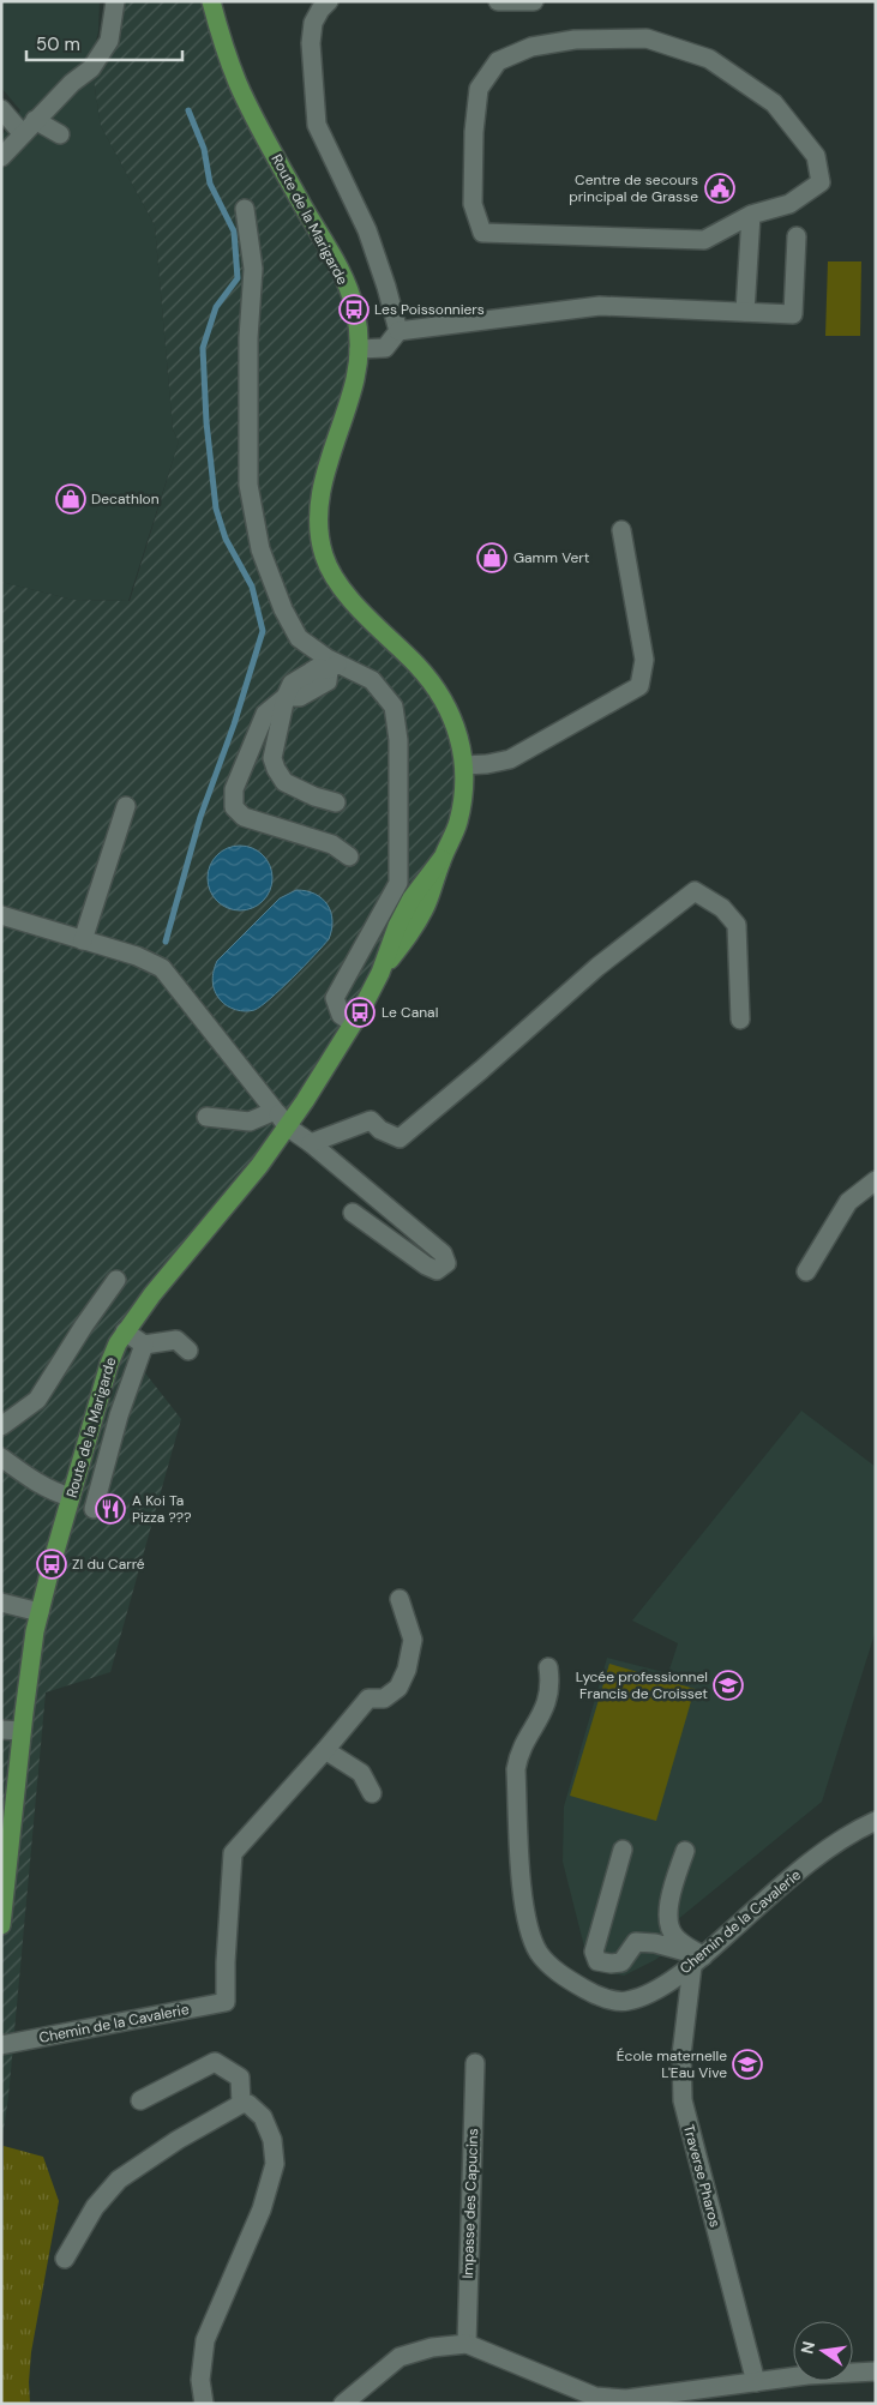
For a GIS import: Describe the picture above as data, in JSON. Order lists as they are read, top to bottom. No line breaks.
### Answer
{"streets":{"main road":["Route de la Marigarde"],"street":["Chemin de la Cavalerie","Traverse Pharos","Impasse des Capucins"]},"crossings":[["Chemin de la Cavalerie","Traverse Pharos"]],"places":{"public building":["Centre de secours principal de Grasse"],"bus stop":["Les Poissonniers","Le Canal","ZI du Carré"],"shop":["Decathlon","Gamm Vert"],"restaurant":["A Koi Ta Pizza ???"],"school or university":["Lycée professionnel Francis de Croisset","École maternelle L'Eau Vive"]},"scale_bar":"50 m","north":"left"}
